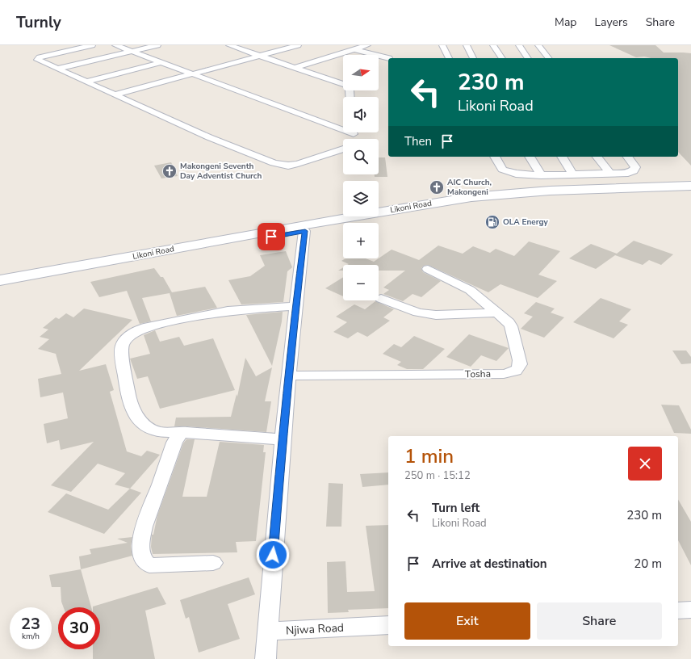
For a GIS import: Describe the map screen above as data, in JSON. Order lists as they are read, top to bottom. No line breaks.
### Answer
{"streets":{"street":["Likoni Road","Tosha","Njiwa Road"]},"places":{"church":["Makongeni Seventh Day Adventist Church","AIC Church, Makongeni"],"fuel station":["OLA Energy"]},"north":"right","page":{"header":"Turnly","nav":["Map","Layers","Share"],"map_buttons":["+","−"],"turn":["230 m","Likoni Road"],"then":"Then","heading":["1 min","250 m · 15:12"],"list":[{"name":"Turn left","note":"Likoni Road","value":"230 m"},{"name":"Arrive at destination","value":"20 m"}],"buttons":["Exit","Share"],"speed":"23 km/h","limit":"30"}}
